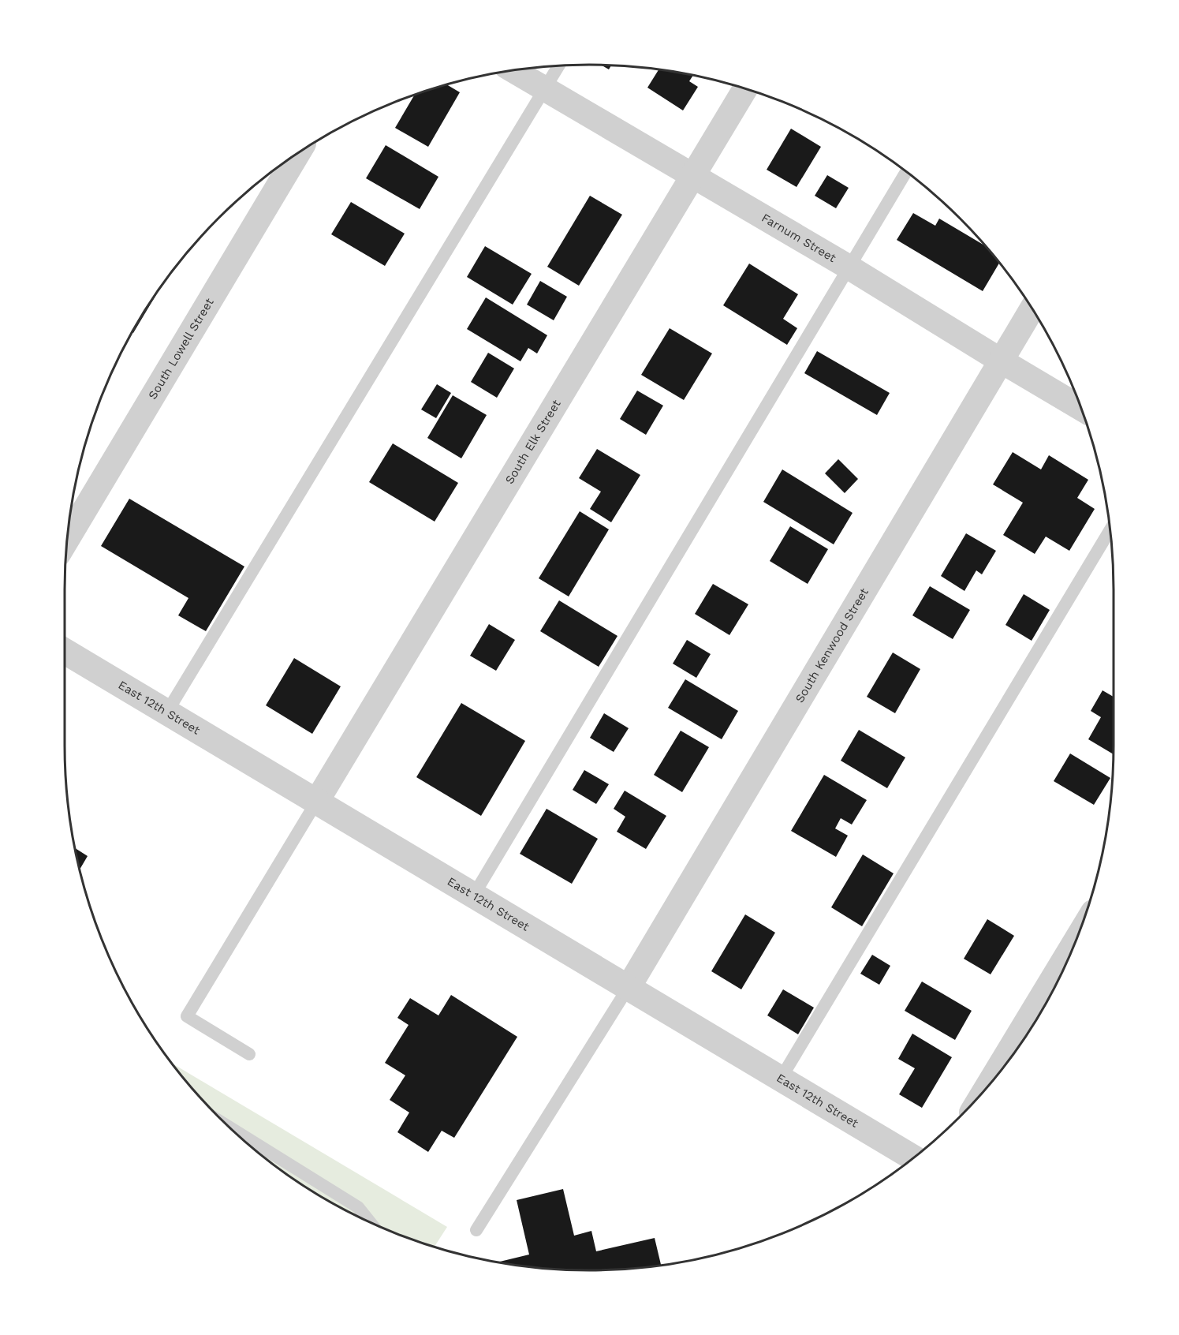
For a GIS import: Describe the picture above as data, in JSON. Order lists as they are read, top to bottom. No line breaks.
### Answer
{"streets":{"street":["Farnum Street","South Lowell Street","South Elk Street","South Kenwood Street","East 12th Street"]},"crossings":[["Farnum Street","South Elk Street"],["Farnum Street","South Kenwood Street"],["South Elk Street","East 12th Street"],["South Kenwood Street","East 12th Street"]]}
